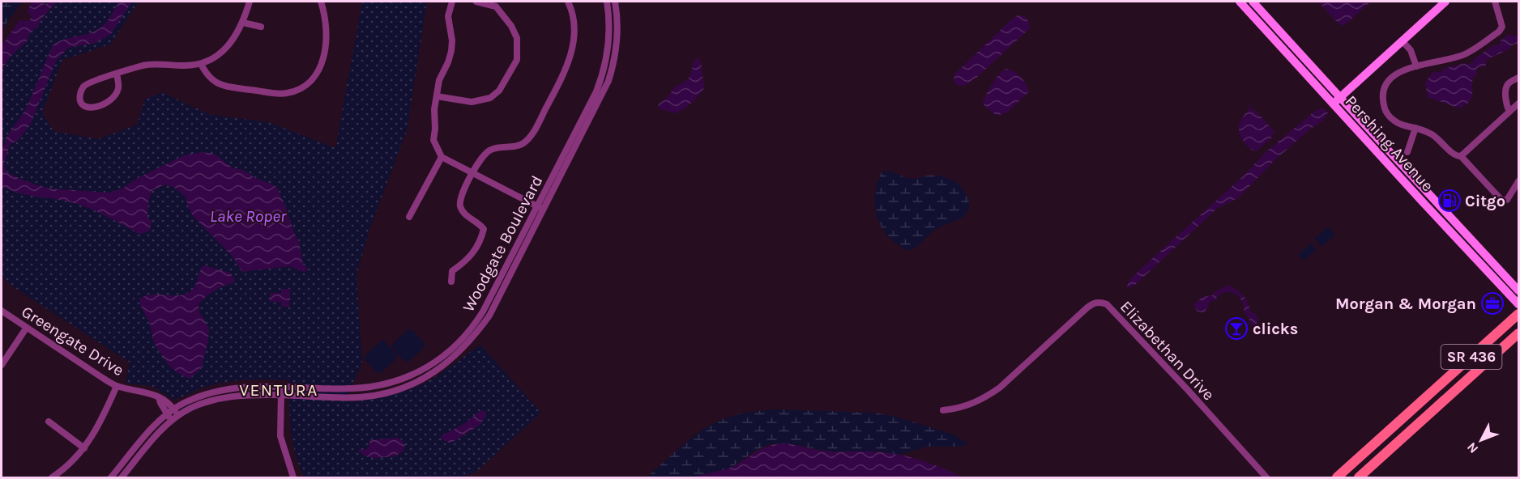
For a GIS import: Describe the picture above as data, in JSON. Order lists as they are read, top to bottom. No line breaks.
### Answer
{"streets":{"main road":["SR 436"],"street":["Pershing Avenue","Woodgate Boulevard","Greengate Drive","Elizabethan Drive"]},"crossings":[["Woodgate Boulevard","Greengate Drive"]],"districts":["VENTURA"],"water":["Lake Roper"],"places":{"fuel station":["Citgo"],"office":["Morgan & Morgan"],"bar":["clicks"]},"north":"bottom left"}
